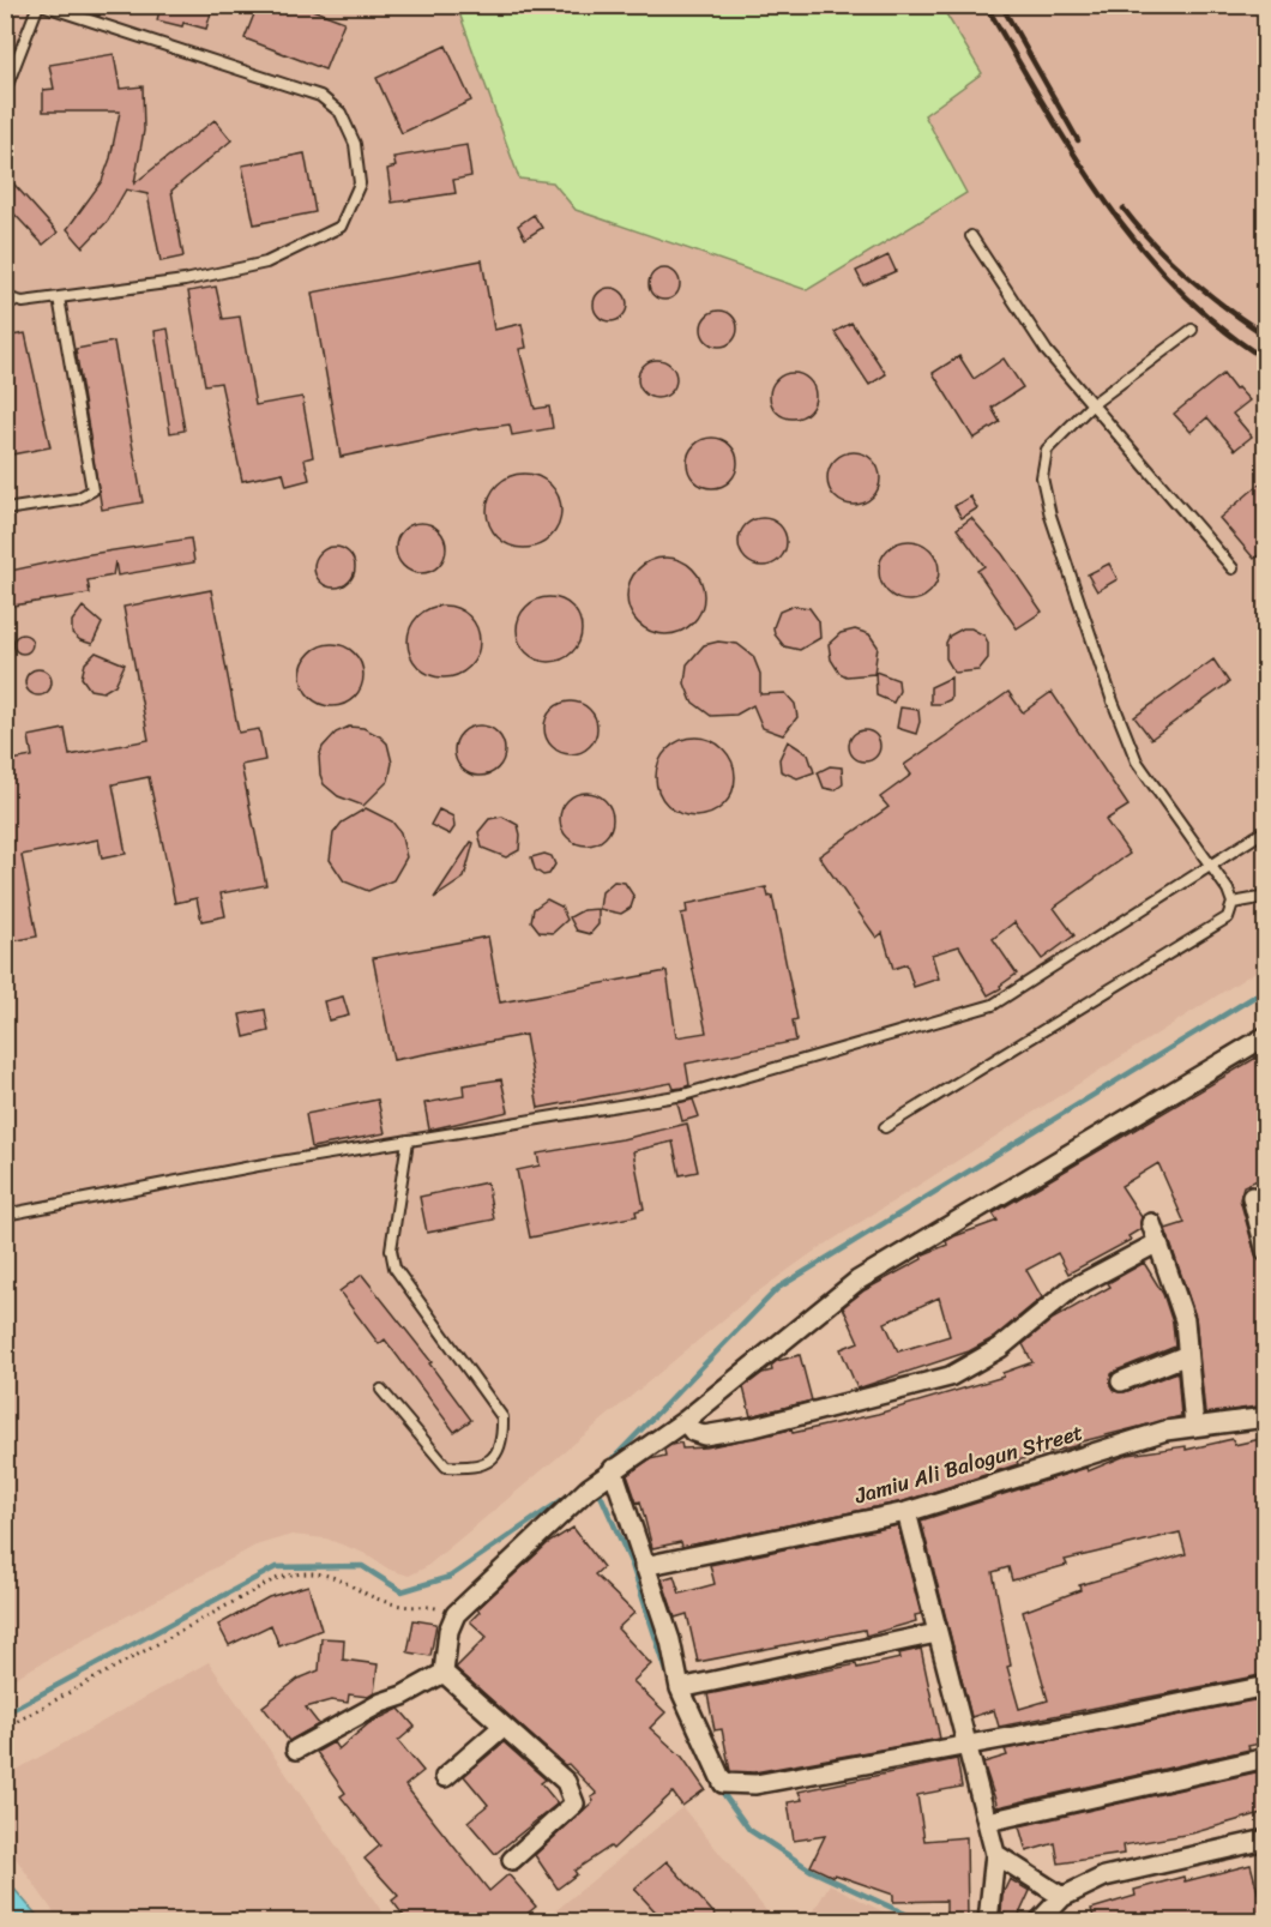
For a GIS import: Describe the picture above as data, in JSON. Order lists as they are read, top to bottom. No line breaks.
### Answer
{"streets":{"street":["Jamiu Ali Balogun Street"]}}
